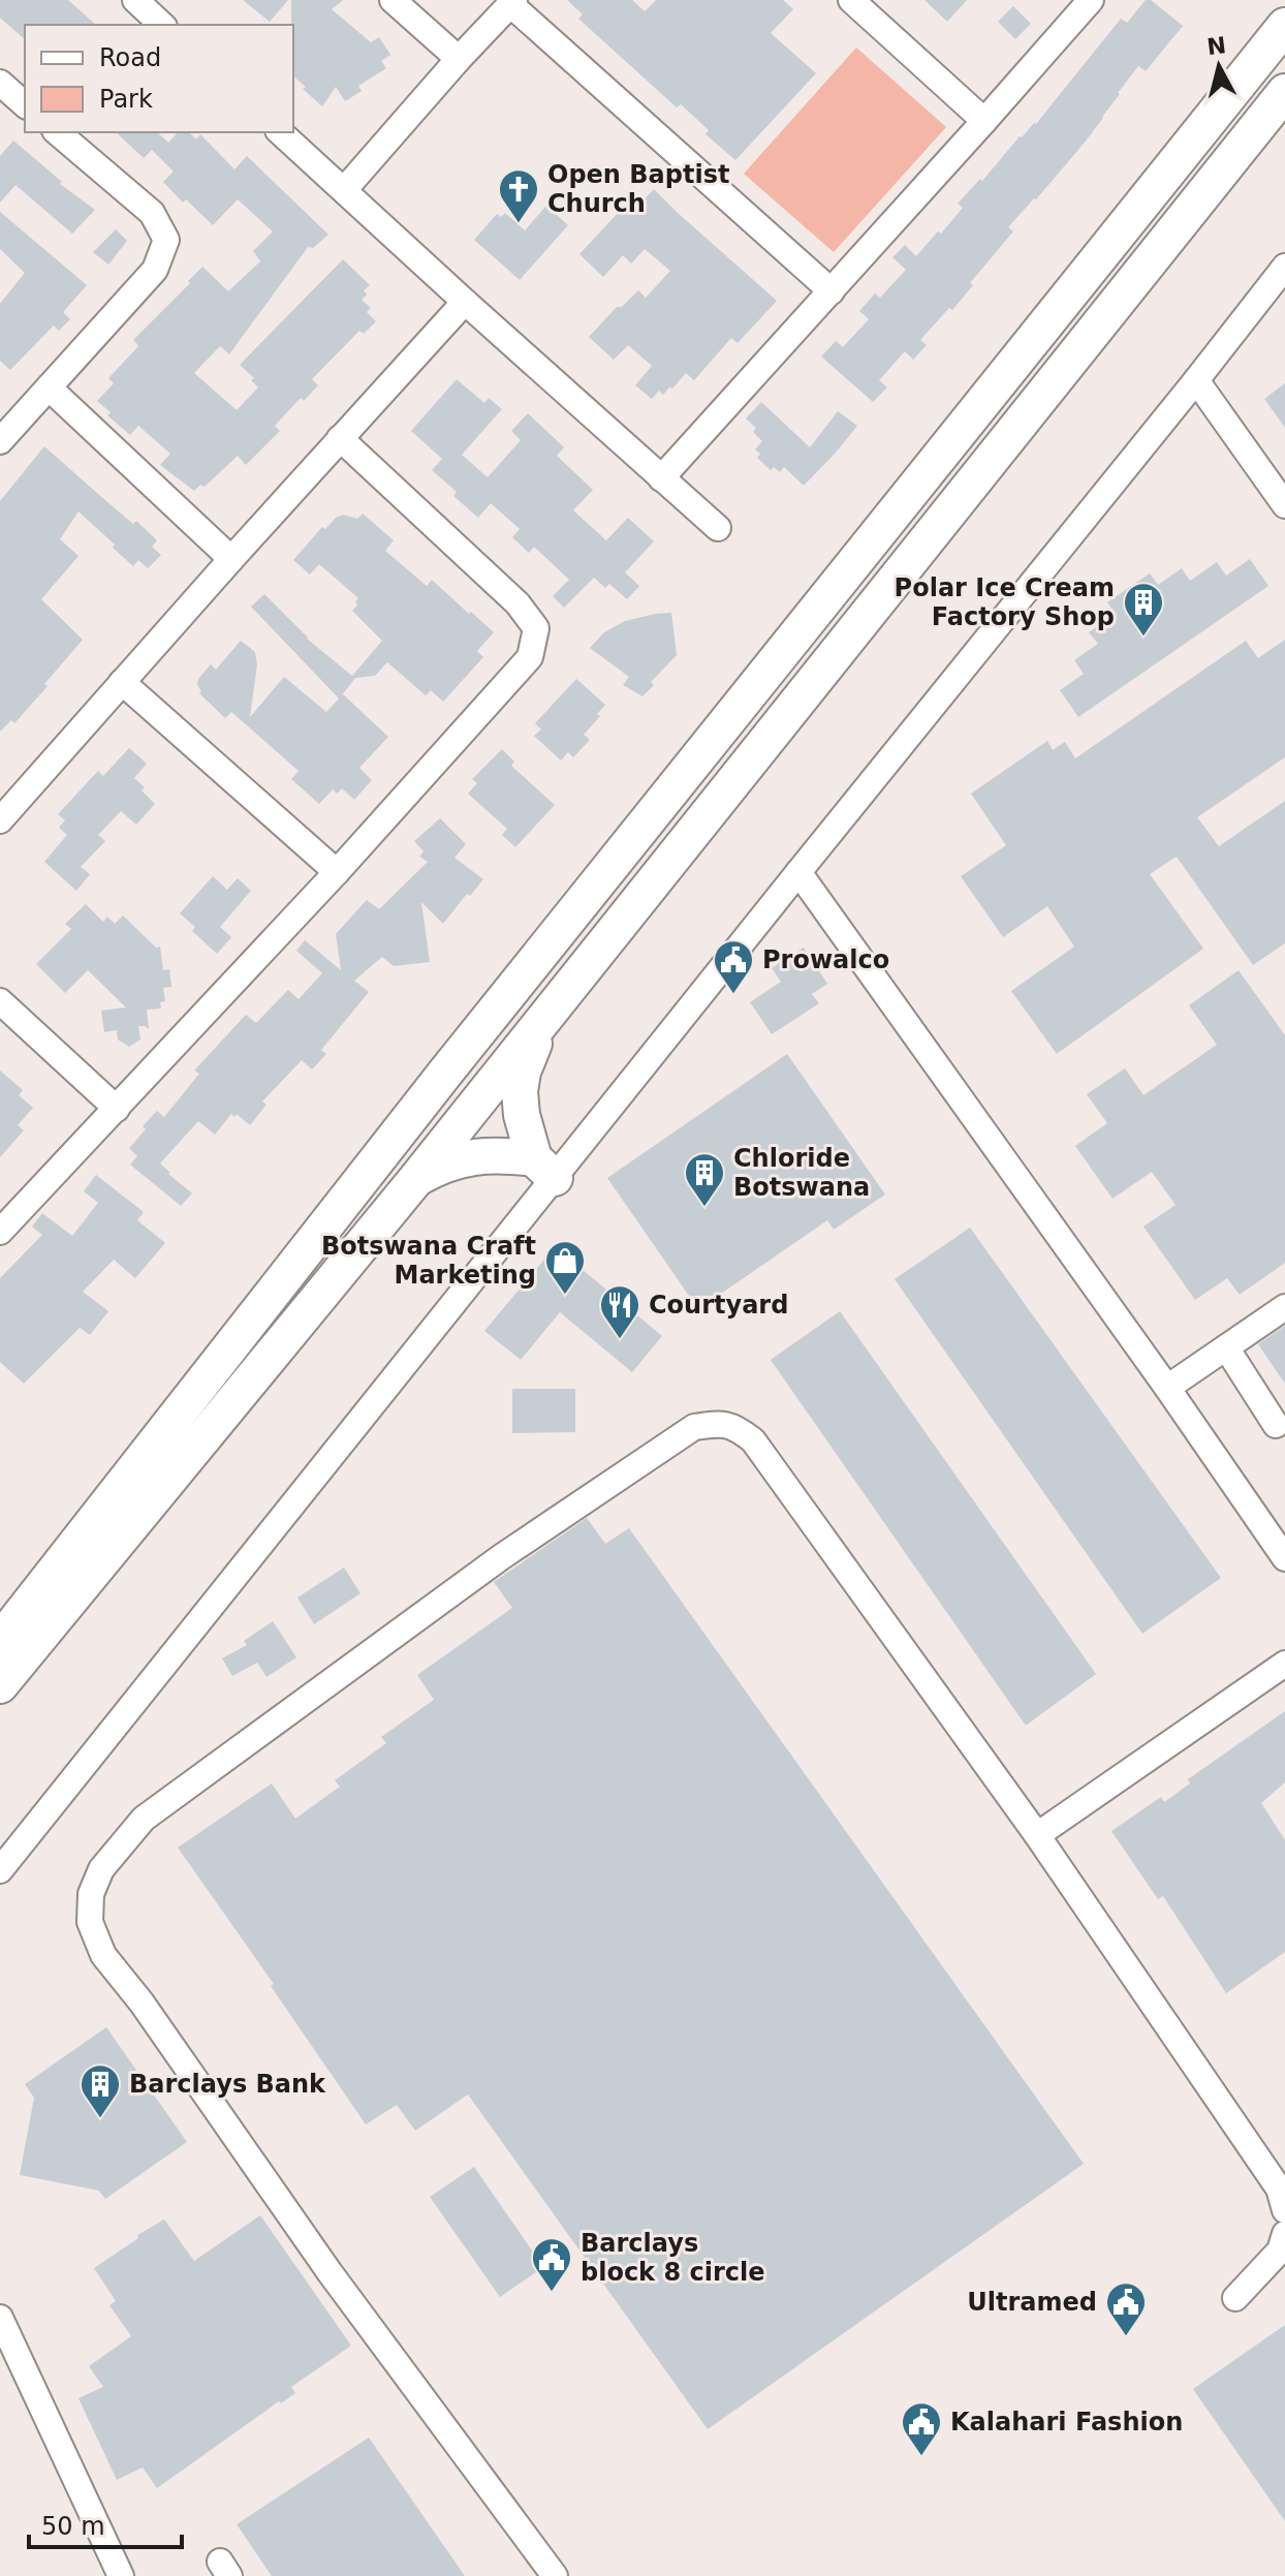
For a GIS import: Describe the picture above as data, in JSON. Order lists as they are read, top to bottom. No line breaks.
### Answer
{"places":{"church":["Open Baptist Church"],"building":["Polar Ice Cream Factory Shop","Chloride Botswana","Barclays Bank"],"public building":["Prowalco","Barclays block 8 circle","Ultramed","Kalahari Fashion"],"shop":["Botswana Craft Marketing"],"restaurant":["Courtyard"]},"legend":["Road","Park"],"scale_bar":"50 m","north":"top"}
